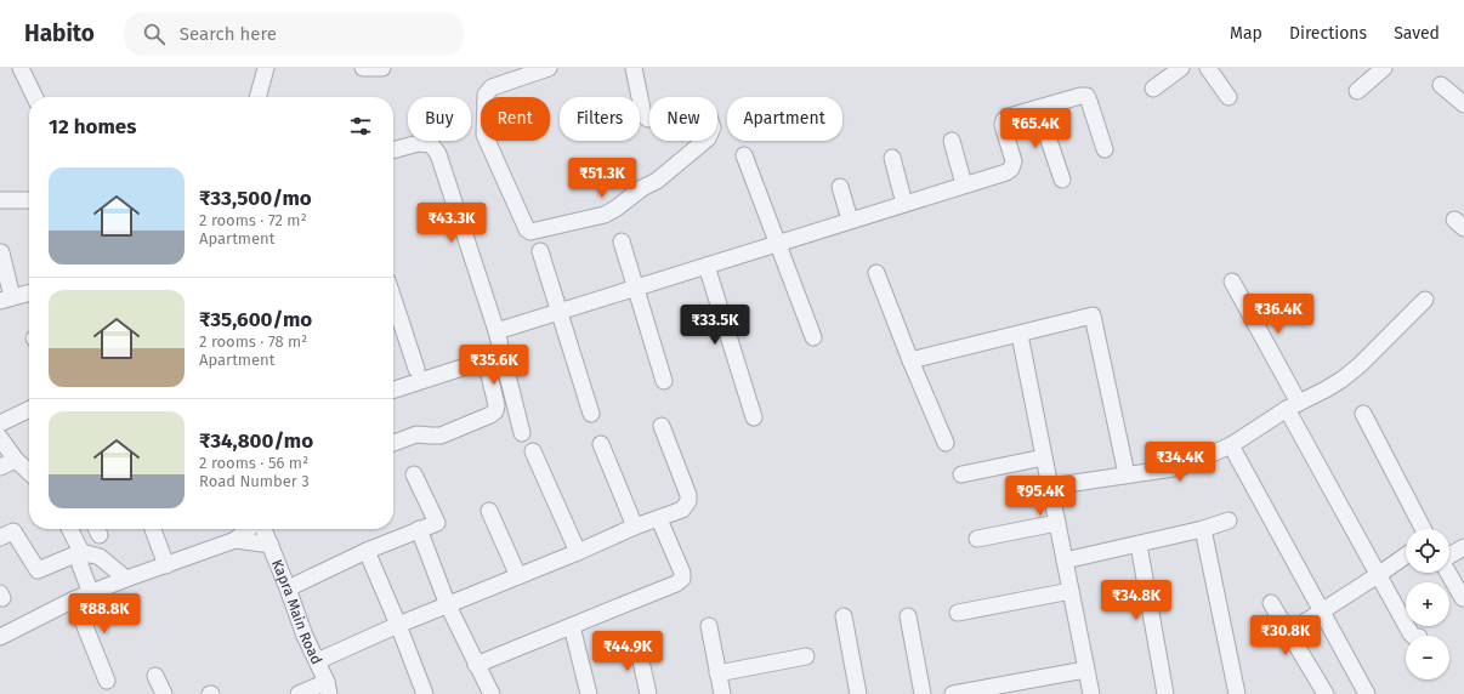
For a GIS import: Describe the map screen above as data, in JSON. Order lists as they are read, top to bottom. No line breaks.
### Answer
{"streets":{"street":["Kapra Main Road"]},"page":{"header":"Habito","search":"Search here","nav":["Map","Directions","Saved"],"chip":["Buy","Rent","Filters","New","Apartment"],"heading":"12 homes","price":["₹65.4K","₹51.3K","₹43.3K","₹36.4K","₹33.5K","₹35.6K","₹34.4K","₹95.4K","₹34.8K","₹88.8K","₹30.8K","₹44.9K"],"list":[{"name":"₹33,500/mo","note":"2 rooms · 72 m² · Apartment"},{"name":"₹35,600/mo","note":"2 rooms · 78 m² · Apartment"},{"name":"₹34,800/mo","note":"2 rooms · 56 m² · Road Number 3"}],"map_buttons":["+","−"]}}
